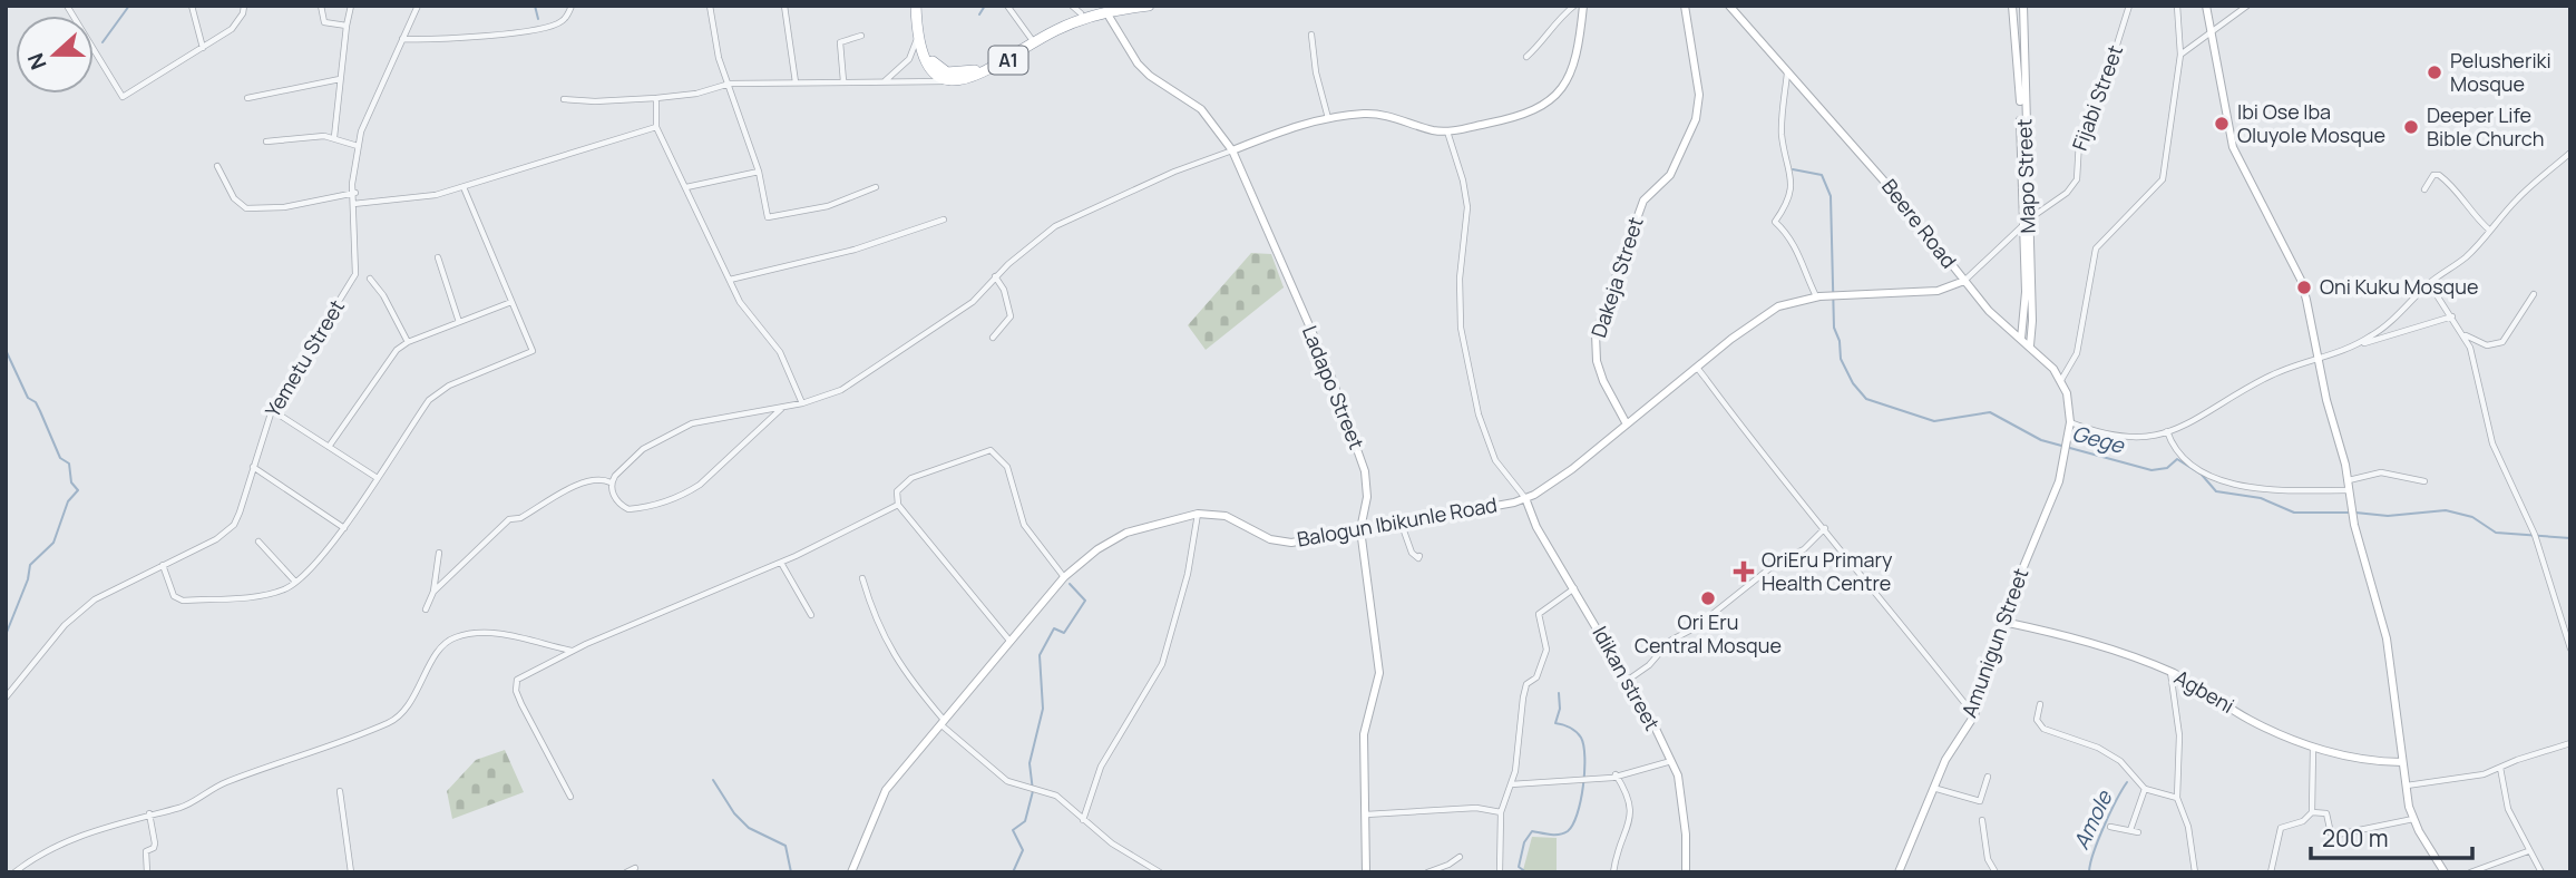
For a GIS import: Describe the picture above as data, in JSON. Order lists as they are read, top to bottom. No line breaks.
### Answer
{"streets":{"highway":["A1"],"main road":["Mapo Street","Beere Road","Dakeja Street","Ladapo Street","Balogun Ibikunle Road","Amunigun Street","Idikan street","Agbeni"],"street":["Fijabi Street","Yemetu Street"]},"crossings":[["A1","Ladapo Street"],["Fijabi Street","Mapo Street"],["Fijabi Street","Beere Road"],["Fijabi Street","Balogun Ibikunle Road"],["Mapo Street","Beere Road"],["Beere Road","Balogun Ibikunle Road"],["Beere Road","Amunigun Street"],["Dakeja Street","Balogun Ibikunle Road"],["Ladapo Street","Balogun Ibikunle Road"],["Balogun Ibikunle Road","Idikan street"],["Amunigun Street","Agbeni"]],"water":["Gege","Amole"],"places":{"other":["Pelusheriki Mosque","Ibi Ose Iba Oluyole Mosque","Deeper Life Bible Church","Oni Kuku Mosque","Ori Eru Central Mosque"],"health":["OriEru Primary Health Centre"]},"scale_bar":"200 m","north":"left"}
